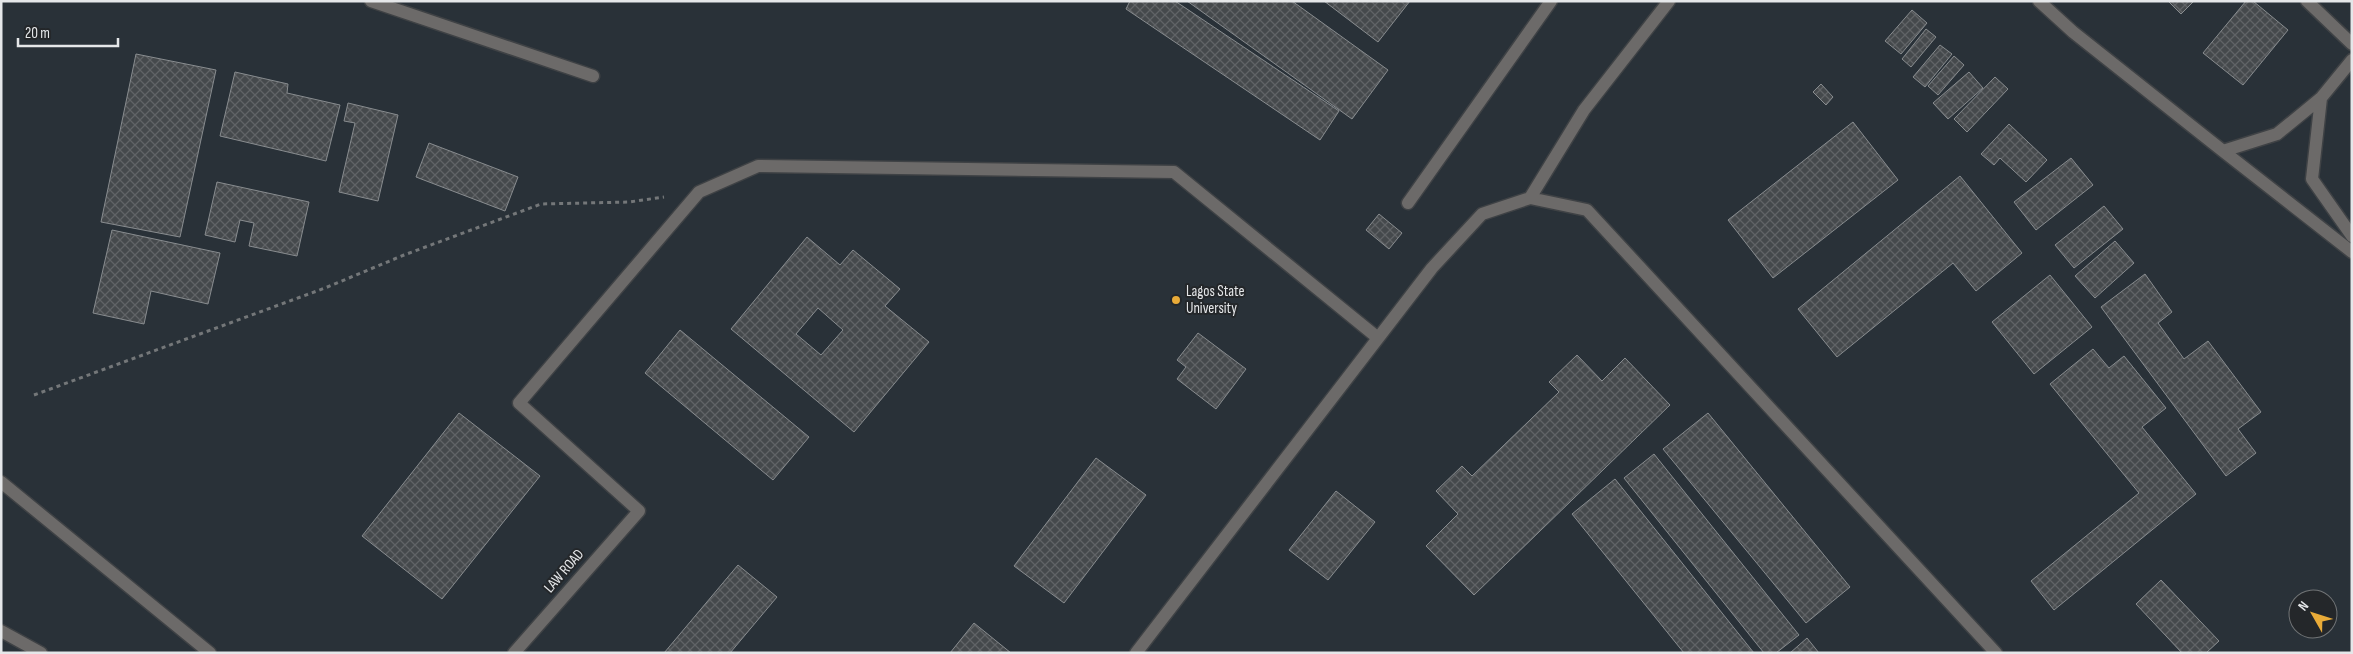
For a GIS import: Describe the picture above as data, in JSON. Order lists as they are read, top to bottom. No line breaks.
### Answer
{"streets":{"lane":["LAW ROAD"]},"places":["Lagos State University"],"scale_bar":"20 m","north":"top left"}
